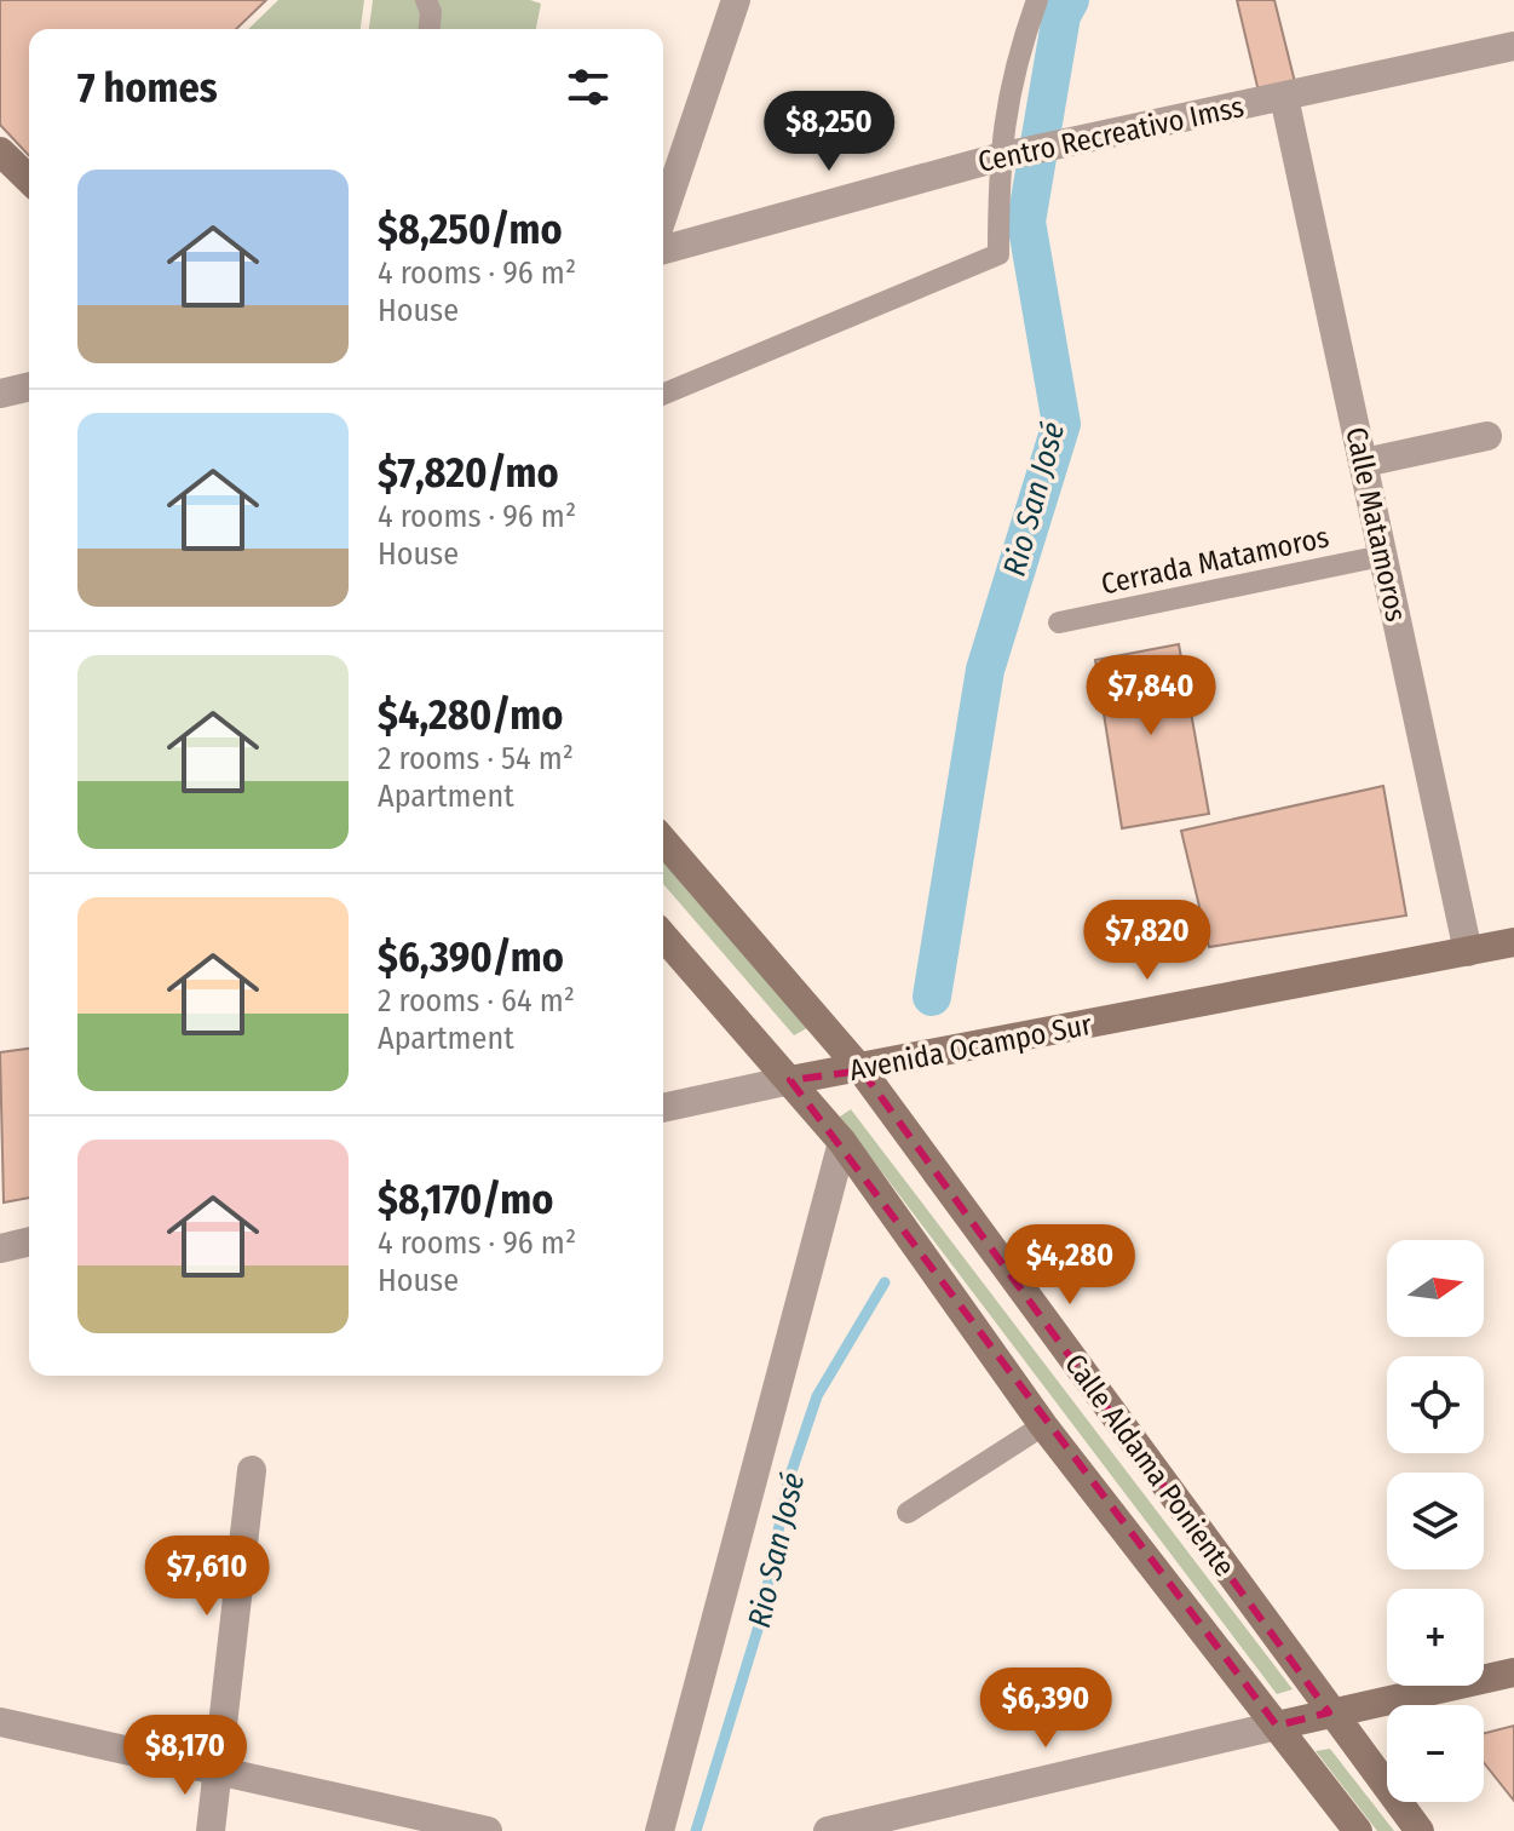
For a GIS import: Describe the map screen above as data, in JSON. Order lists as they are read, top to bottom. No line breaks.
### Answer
{"streets":{"main road":["Avenida Ocampo Sur","Calle Aldama Poniente"],"street":["Centro Recreativo Imss","Calle Matamoros"],"lane":["Cerrada Matamoros"]},"crossings":[["Centro Recreativo Imss","Calle Matamoros"],["Calle Matamoros","Cerrada Matamoros"],["Calle Matamoros","Avenida Ocampo Sur"],["Avenida Ocampo Sur","Calle Aldama Poniente"]],"water":["Rio San José"],"north":"right","page":{"heading":"7 homes","price":["$8,250","$7,840","$7,820","$4,280","$7,610","$6,390","$8,170"],"list":[{"name":"$8,250/mo","note":"4 rooms · 96 m² · House"},{"name":"$7,820/mo","note":"4 rooms · 96 m² · House"},{"name":"$4,280/mo","note":"2 rooms · 54 m² · Apartment"},{"name":"$6,390/mo","note":"2 rooms · 64 m² · Apartment"},{"name":"$8,170/mo","note":"4 rooms · 96 m² · House"}],"map_buttons":["+","−"]}}
